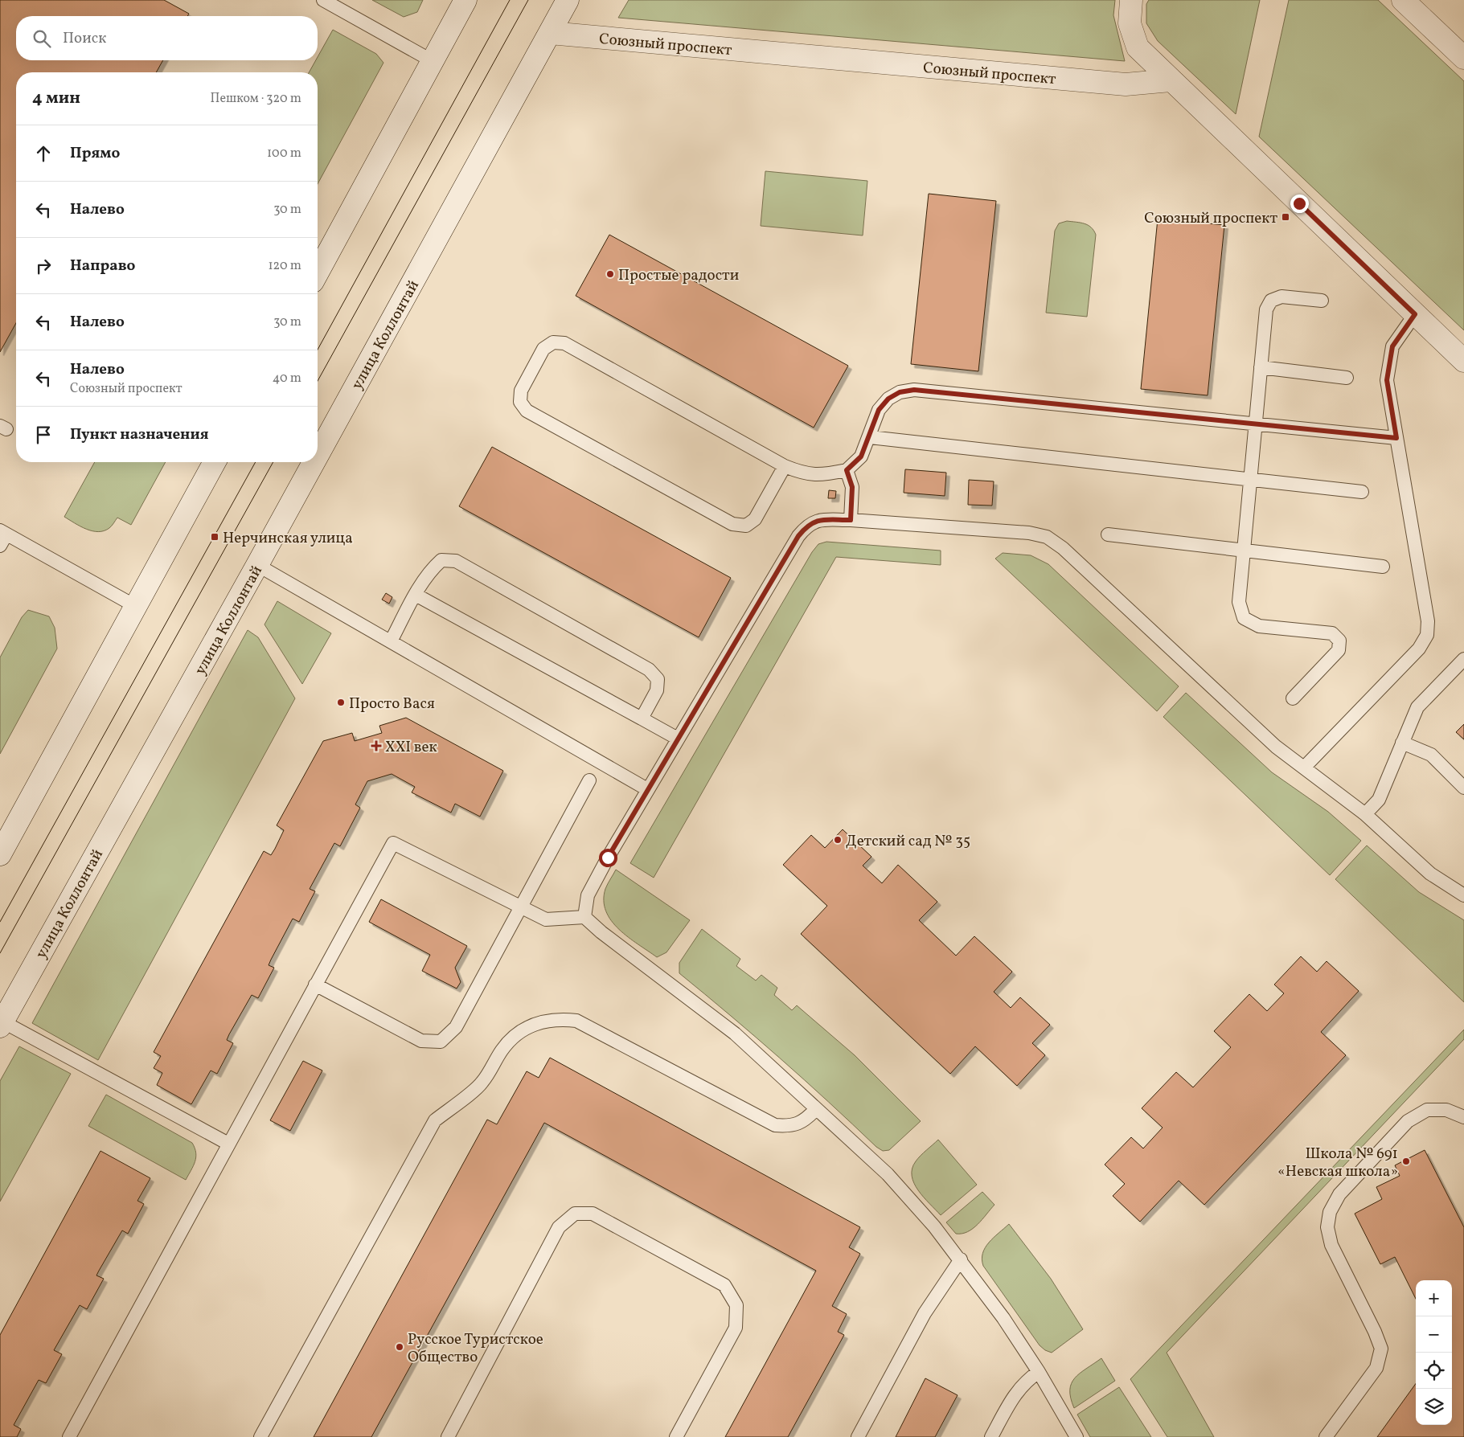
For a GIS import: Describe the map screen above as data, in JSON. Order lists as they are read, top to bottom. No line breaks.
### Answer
{"streets":{"main road":["Союзный проспект","улица Коллонтай"]},"crossings":[["Союзный проспект","улица Коллонтай"]],"places":{"transit":["Союзный проспект","Нерчинская улица"],"other":["Простые радости","Просто Вася","Детский сад № 35","Школа № 691 «Невская школа»","Русское Туристское Общество"],"health":["XXI век"]},"page":{"search":"Поиск","heading":["4 мин","Пешком · 320 m"],"list":[["Прямо","100 m"],["Налево","30 m"],["Направо","120 m"],["Налево","30 m"],["Налево","Союзный проспект","40 m"],"Пункт назначения"],"map_buttons":["+","−"]}}
